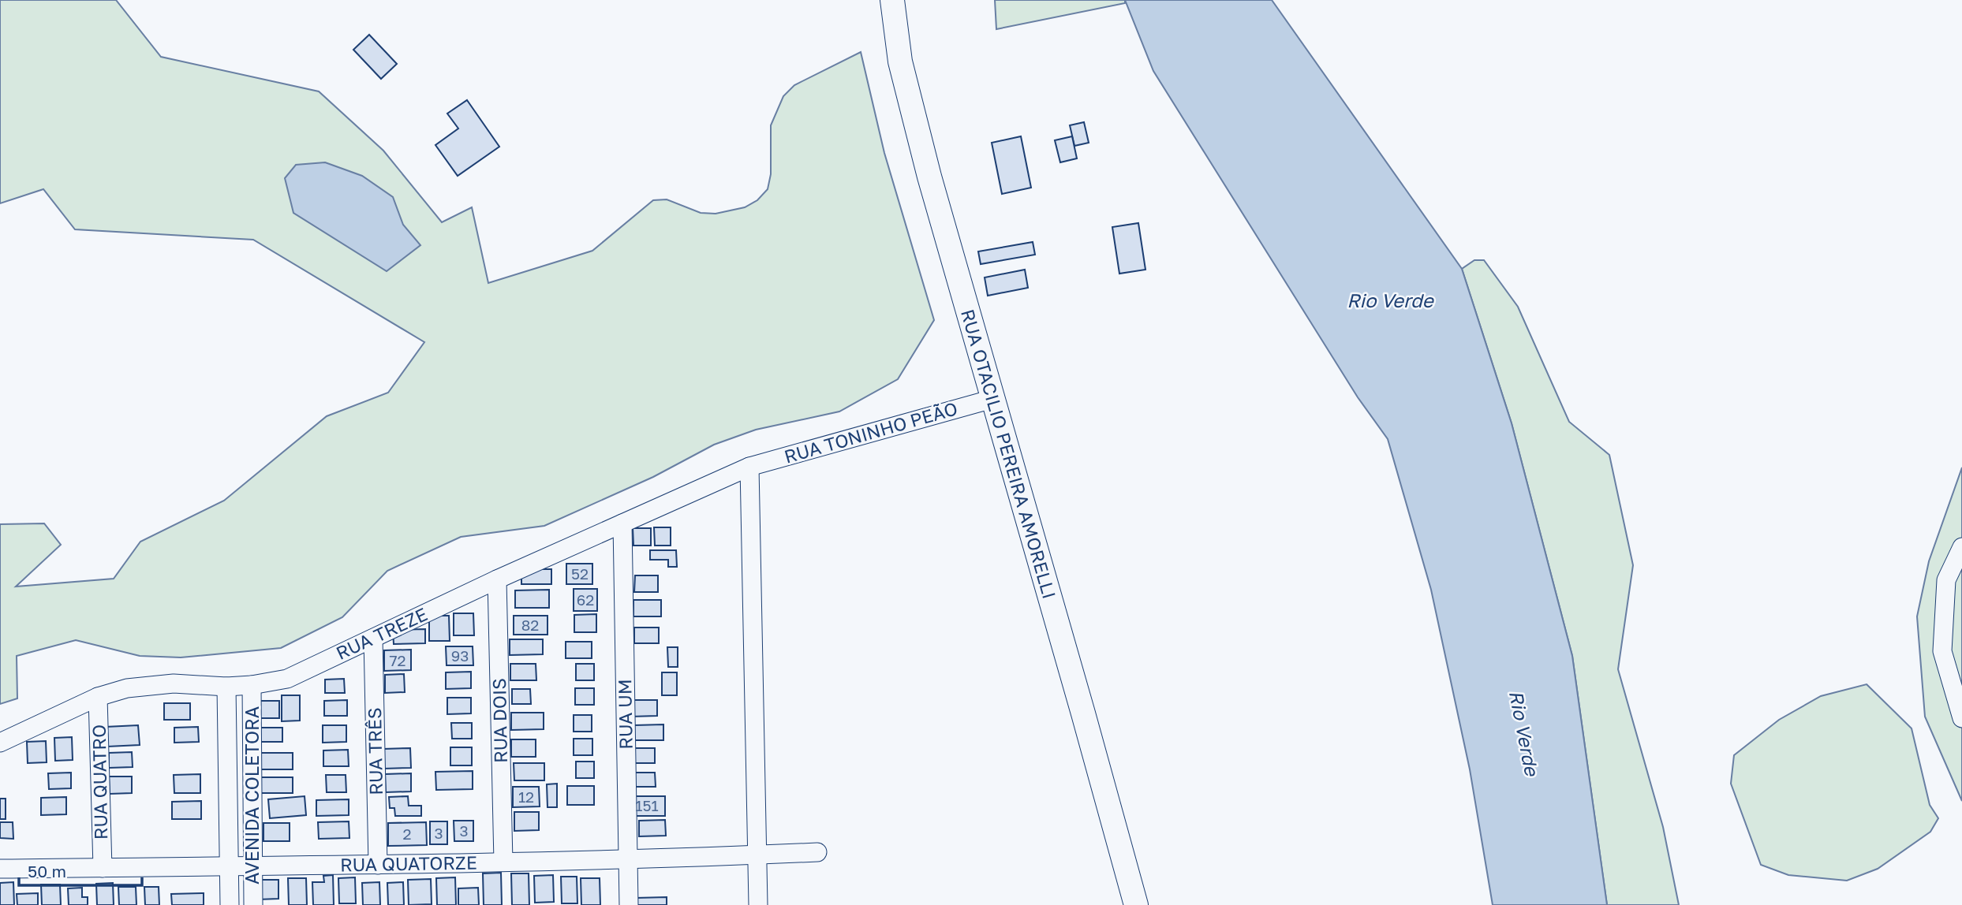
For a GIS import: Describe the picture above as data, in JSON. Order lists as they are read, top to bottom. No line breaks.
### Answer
{"streets":{"main road":["RUA OTACILIO PEREIRA AMORELLI"],"street":["RUA TONINHO PEÃO","RUA TREZE","RUA UM","RUA DOIS","RUA TRÊS","RUA QUATRO","AVENIDA COLETORA","RUA QUATORZE"]},"crossings":[["RUA TONINHO PEÃO","RUA OTACILIO PEREIRA AMORELLI"],["RUA TONINHO PEÃO","RUA TREZE"],["RUA TREZE","RUA UM"],["RUA TREZE","RUA DOIS"],["RUA TREZE","RUA TRÊS"],["RUA TREZE","RUA QUATRO"],["RUA TREZE","AVENIDA COLETORA"],["RUA UM","RUA QUATORZE"],["RUA DOIS","RUA QUATORZE"],["RUA TRÊS","RUA QUATORZE"],["RUA QUATRO","RUA QUATORZE"],["AVENIDA COLETORA","RUA QUATORZE"]],"water":["Rio Verde"],"house_numbers":["52","62","82","93","72","12","151","3","3","2"],"scale_bar":"50 m"}
